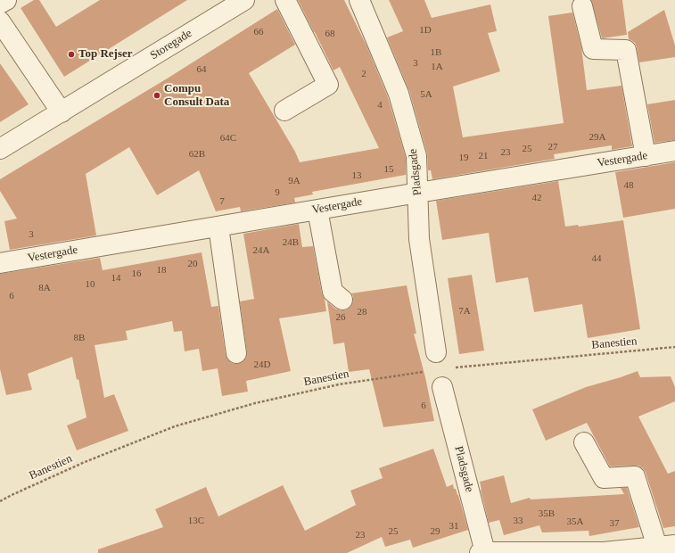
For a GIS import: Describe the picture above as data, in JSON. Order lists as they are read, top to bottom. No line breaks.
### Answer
{"streets":{"street":["Storegade","Vestergade","Pladsgade"],"path":["Banestien"]},"crossings":[["Vestergade","Pladsgade"]],"places":["Top Rejser","Compu Consult Data"],"house_numbers":["1D","66","68","1B","3","1A","64","2","5A","4","29A","64C","27","25","23","62B","21","19","15","13","9A","48","9","42","7","3","24B","24A","44","20","18","16","14","10","8A","6","7A","28","26","8B","24D","6","35B","13C","33","35A","37","31","25","29","23"]}
